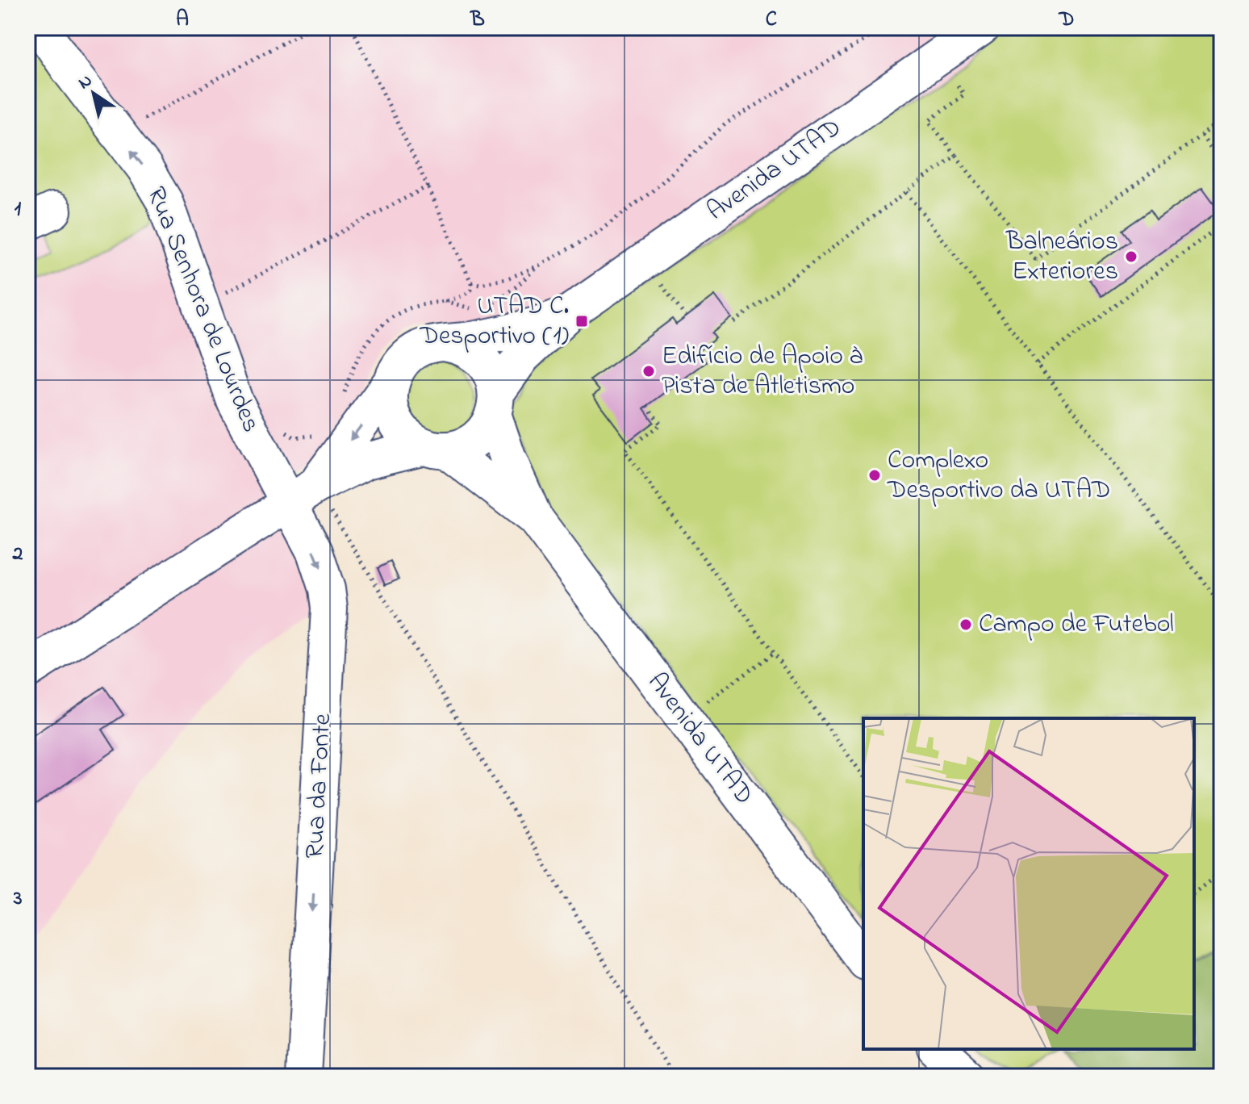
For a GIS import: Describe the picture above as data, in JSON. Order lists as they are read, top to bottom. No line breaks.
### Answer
{"streets":{"street":["Avenida UTAD","Rua Senhora de Lourdes","Rua da Fonte"]},"crossings":[["Rua Senhora de Lourdes","Rua da Fonte"]],"one_way":["Rua Senhora de Lourdes","Rua da Fonte"],"places":{"other":["Balneários Exteriores","Edifício de Apoio à Pista de Atletismo","Complexo Desportivo da UTAD","Campo de Futebol"],"transit":["UTAD C. Desportivo (1)"]},"north":"top left","grid":{"columns":["A","B","C","D"],"rows":["1","2","3"]}}
